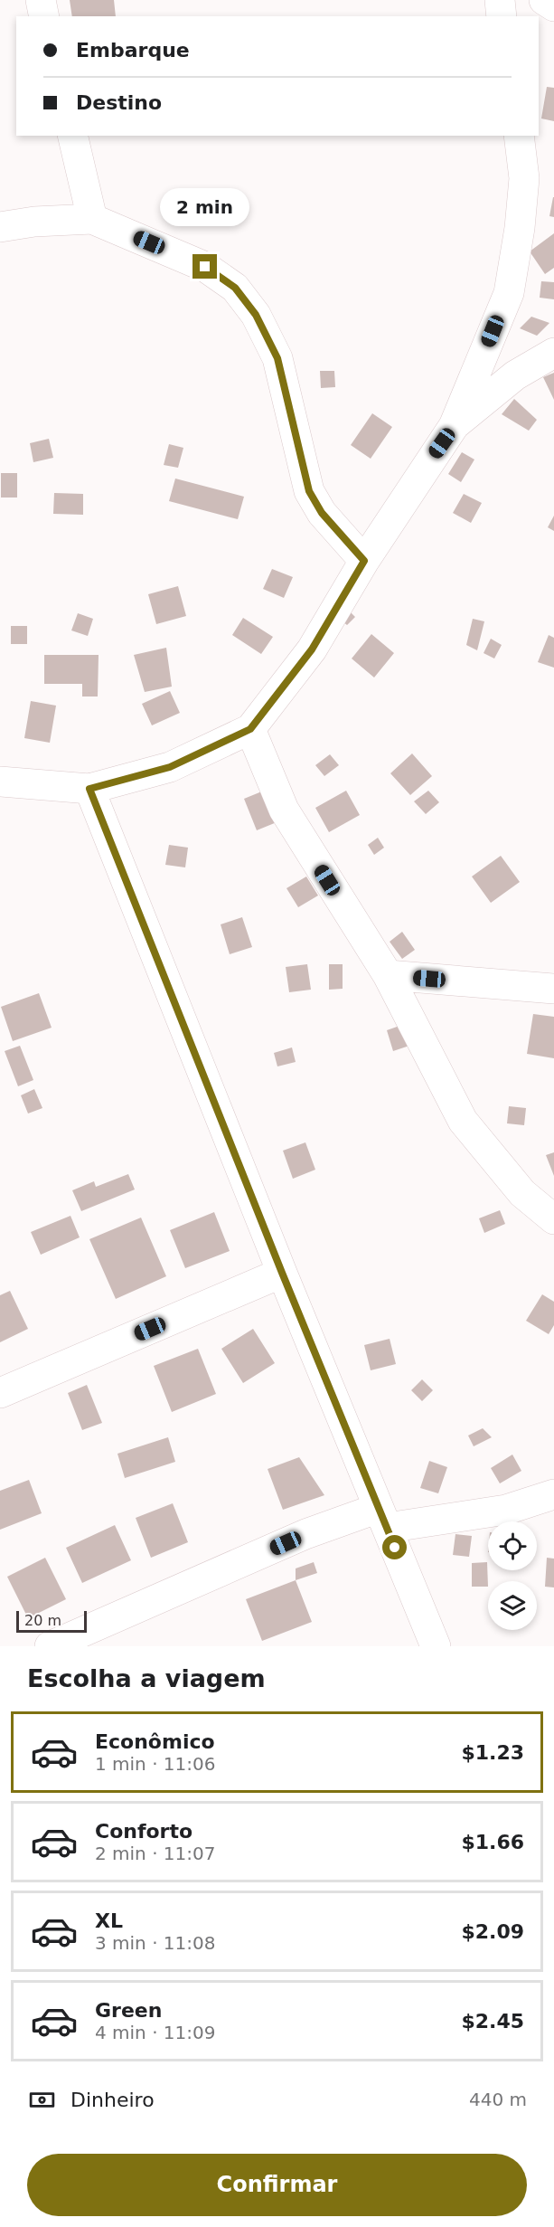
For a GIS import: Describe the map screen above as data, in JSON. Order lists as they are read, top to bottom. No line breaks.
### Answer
{"scale_bar":"20 m","page":{"banner":["Embarque","Destino"],"bubble":"2 min","scale":"20 m","heading":"Escolha a viagem","list":[{"name":"Econômico","note":"1 min · 11:06","value":"$1.23"},{"name":"Conforto","note":"2 min · 11:07","value":"$1.66"},{"name":"XL","note":"3 min · 11:08","value":"$2.09"},{"name":"Green","note":"4 min · 11:09","value":"$2.45"}],"pay":["Dinheiro","440 m"],"buttons":"Confirmar"}}
